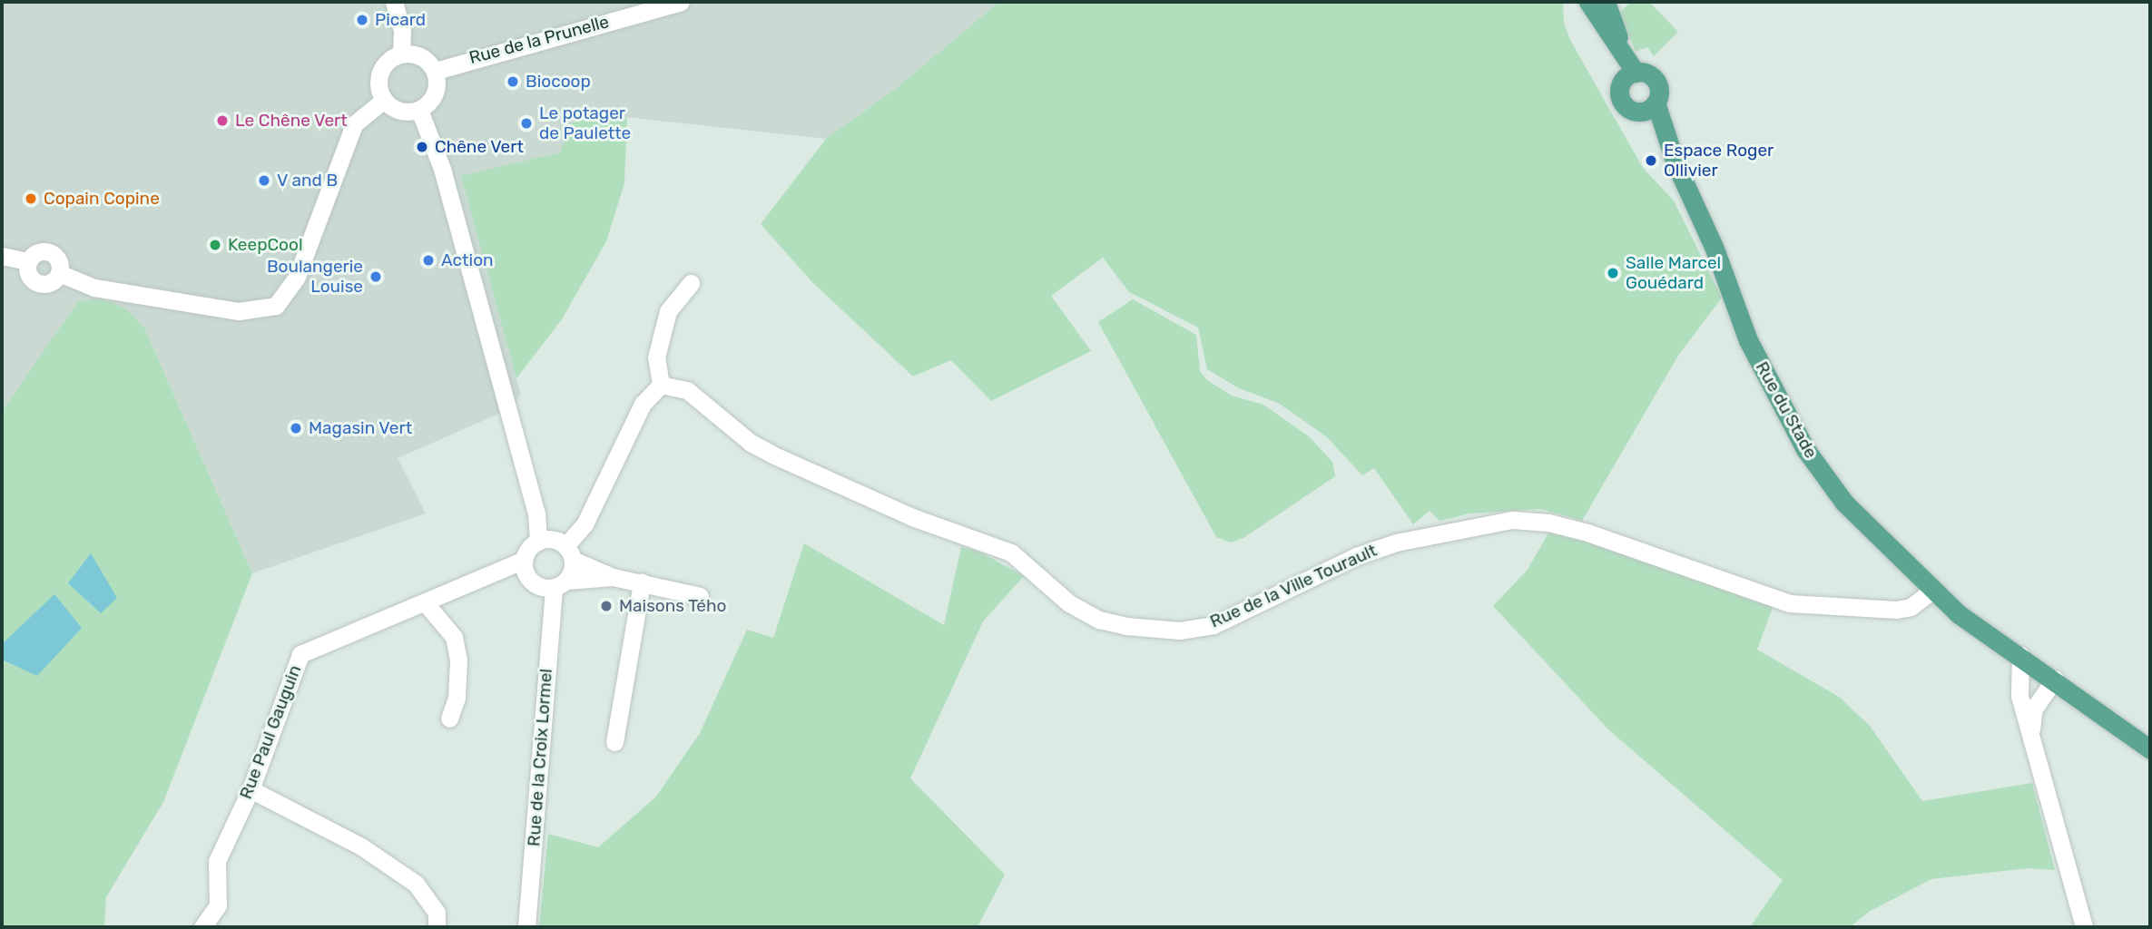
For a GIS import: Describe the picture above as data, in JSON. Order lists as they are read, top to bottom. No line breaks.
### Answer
{"streets":{"main road":["Rue du Stade"],"street":["Rue de la Prunelle","Rue de la Ville Tourault","Rue Paul Gauguin","Rue de la Croix Lormel"]},"crossings":[["Rue du Stade","Rue de la Ville Tourault"],["Rue Paul Gauguin","Rue de la Croix Lormel"]],"places":["Picard","Biocoop","Le Chêne Vert","Le potager de Paulette","Chêne Vert","Espace Roger Ollivier","V and B","Copain Copine","KeepCool","Action","Salle Marcel Gouédard","Boulangerie Louise","Magasin Vert","Maisons Tého"]}
